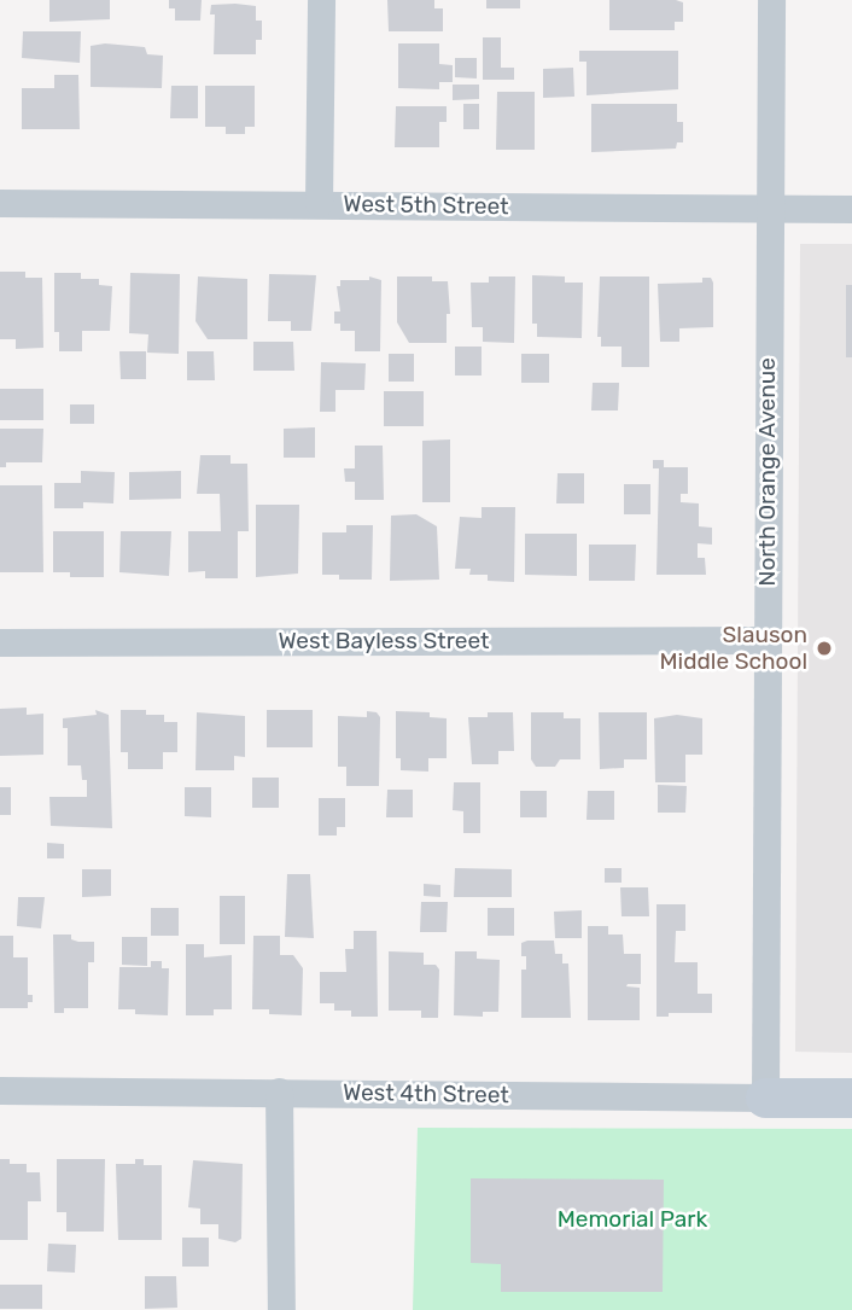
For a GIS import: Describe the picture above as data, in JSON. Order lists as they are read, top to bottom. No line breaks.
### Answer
{"streets":{"street":["West 5th Street","North Orange Avenue","West Bayless Street","West 4th Street"]},"crossings":[["West 5th Street","North Orange Avenue"],["North Orange Avenue","West Bayless Street"],["North Orange Avenue","West 4th Street"]],"parks":["Memorial Park"],"places":["Slauson Middle School"]}
